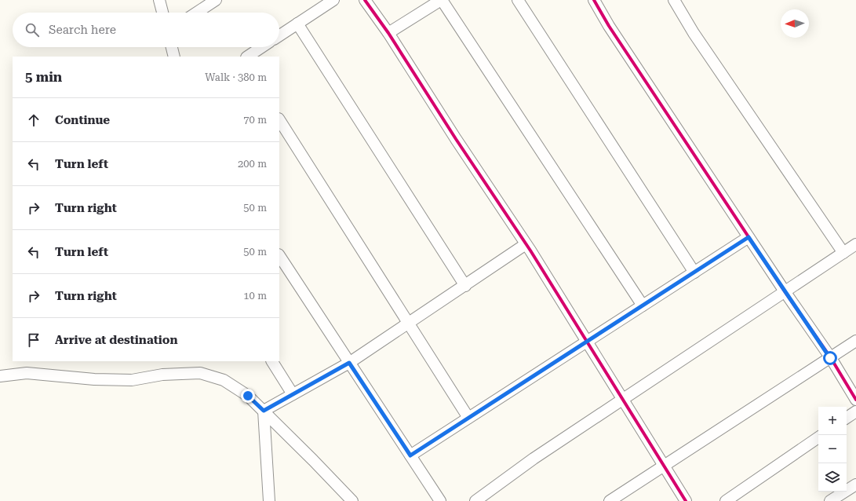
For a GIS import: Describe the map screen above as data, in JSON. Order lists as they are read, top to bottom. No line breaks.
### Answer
{"north":"left","page":{"search":"Search here","heading":["5 min","Walk · 380 m"],"list":[["Continue","70 m"],["Turn left","200 m"],["Turn right","50 m"],["Turn left","50 m"],["Turn right","10 m"],"Arrive at destination"],"map_buttons":["+","−"]}}
